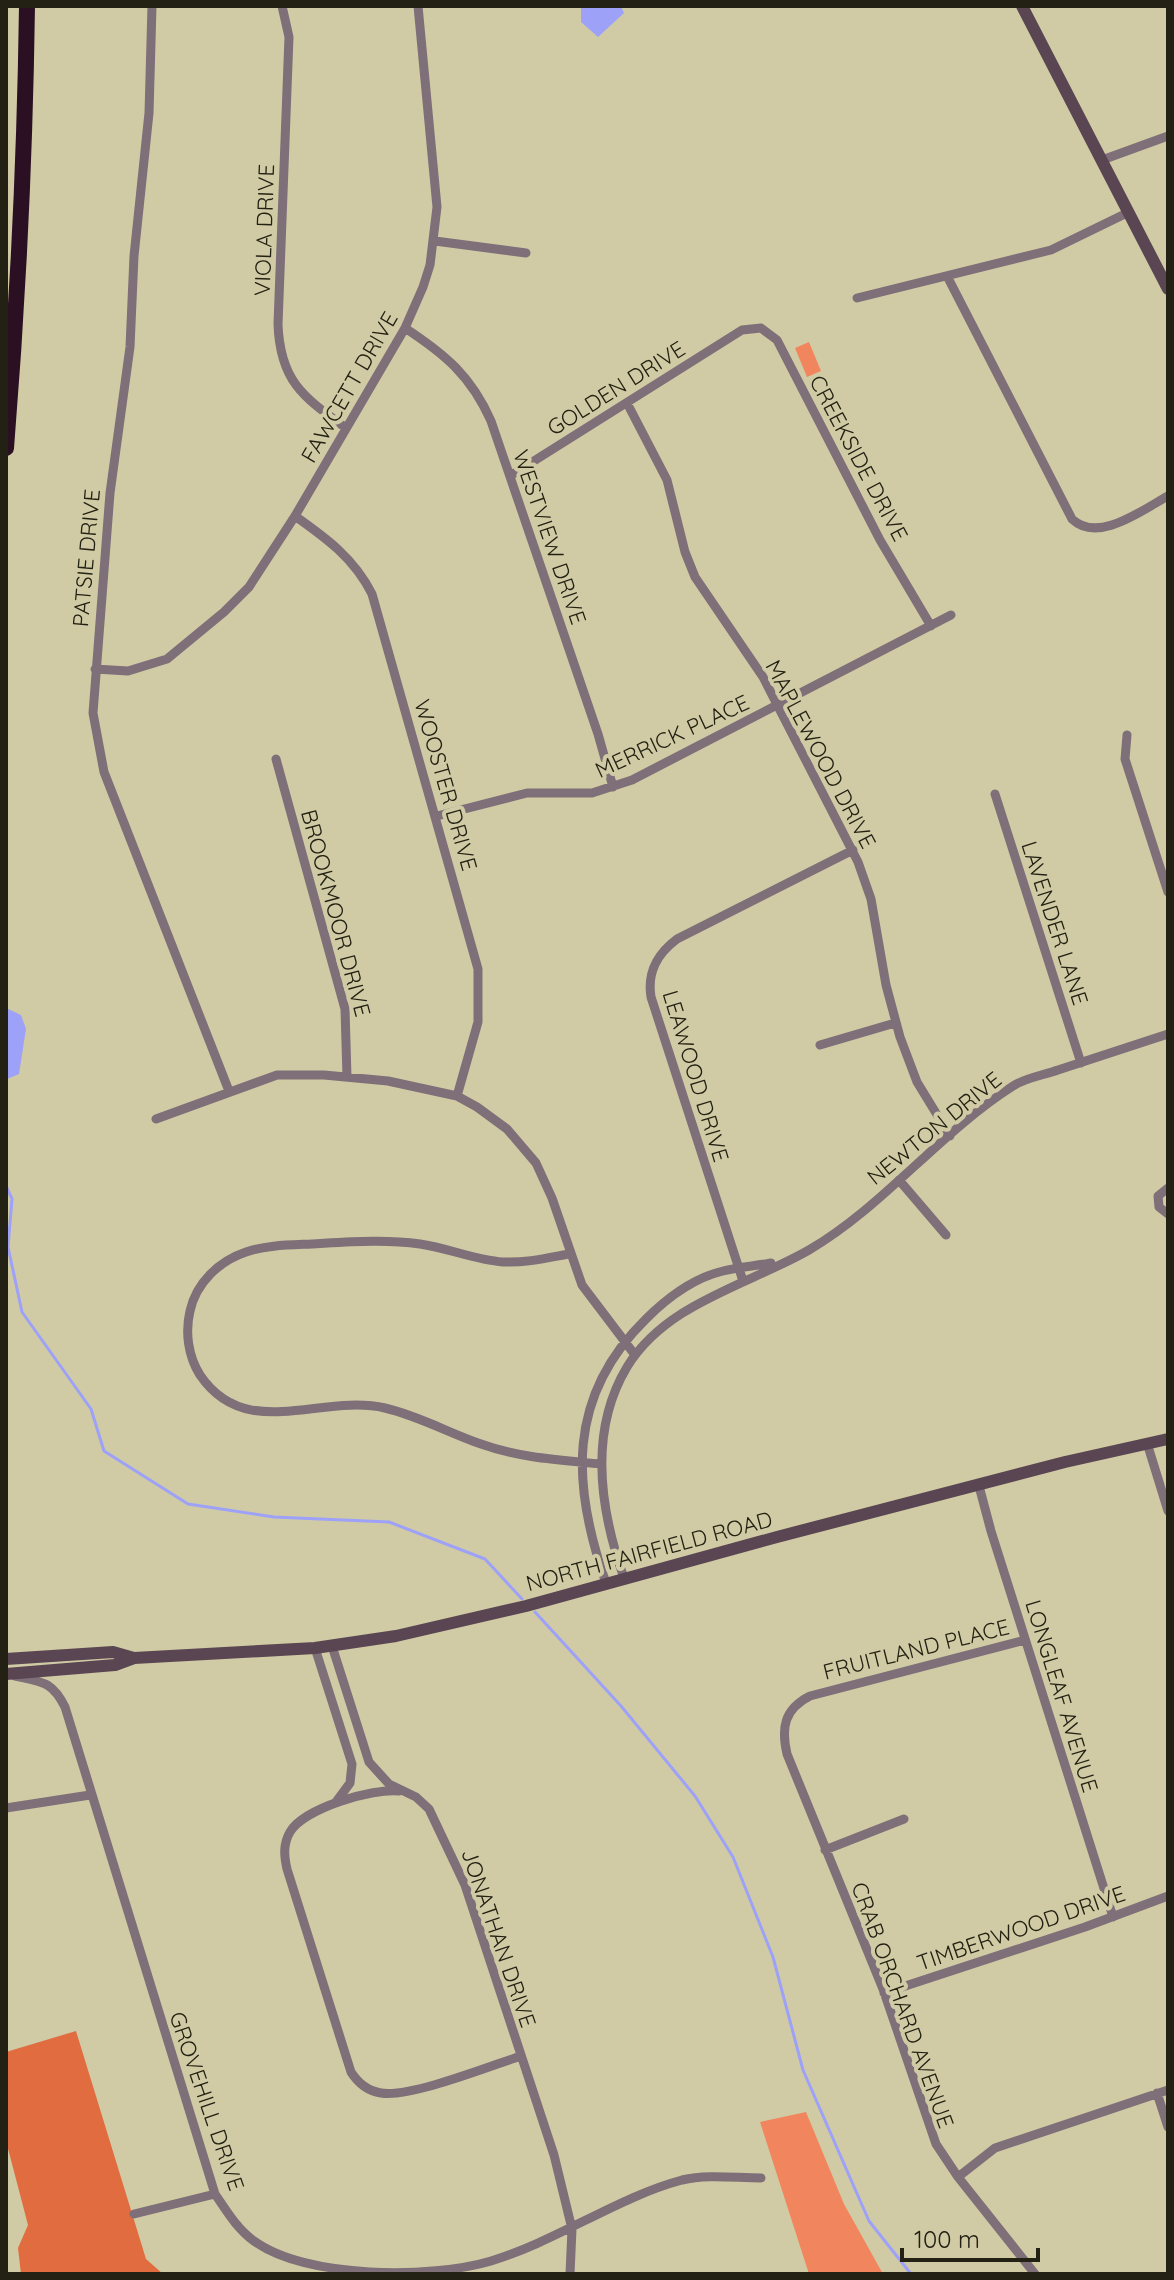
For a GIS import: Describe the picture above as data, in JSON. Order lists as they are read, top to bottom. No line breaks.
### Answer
{"streets":{"main road":["NORTH FAIRFIELD ROAD"],"street":["VIOLA DRIVE","FAWCETT DRIVE","GOLDEN DRIVE","CREEKSIDE DRIVE","WESTVIEW DRIVE","PATSIE DRIVE","MERRICK PLACE","MAPLEWOOD DRIVE","WOOSTER DRIVE","BROOKMOOR DRIVE","LAVENDER LANE","LEAWOOD DRIVE","NEWTON DRIVE","FRUITLAND PLACE","LONGLEAF AVENUE","TIMBERWOOD DRIVE","JONATHAN DRIVE","CRAB ORCHARD AVENUE","GROVEHILL DRIVE"]},"crossings":[["VIOLA DRIVE","FAWCETT DRIVE"],["FAWCETT DRIVE","WESTVIEW DRIVE"],["FAWCETT DRIVE","PATSIE DRIVE"],["FAWCETT DRIVE","WOOSTER DRIVE"],["GOLDEN DRIVE","CREEKSIDE DRIVE"],["GOLDEN DRIVE","WESTVIEW DRIVE"],["GOLDEN DRIVE","MAPLEWOOD DRIVE"],["CREEKSIDE DRIVE","MERRICK PLACE"],["WESTVIEW DRIVE","MERRICK PLACE"],["MERRICK PLACE","MAPLEWOOD DRIVE"],["MERRICK PLACE","WOOSTER DRIVE"],["MAPLEWOOD DRIVE","LEAWOOD DRIVE"],["MAPLEWOOD DRIVE","NEWTON DRIVE"],["LAVENDER LANE","NEWTON DRIVE"],["LEAWOOD DRIVE","NEWTON DRIVE"],["NEWTON DRIVE","NORTH FAIRFIELD ROAD"],["NORTH FAIRFIELD ROAD","LONGLEAF AVENUE"],["NORTH FAIRFIELD ROAD","JONATHAN DRIVE"],["NORTH FAIRFIELD ROAD","GROVEHILL DRIVE"],["FRUITLAND PLACE","LONGLEAF AVENUE"],["FRUITLAND PLACE","CRAB ORCHARD AVENUE"],["LONGLEAF AVENUE","TIMBERWOOD DRIVE"],["TIMBERWOOD DRIVE","CRAB ORCHARD AVENUE"],["JONATHAN DRIVE","GROVEHILL DRIVE"]],"scale_bar":"100 m"}
